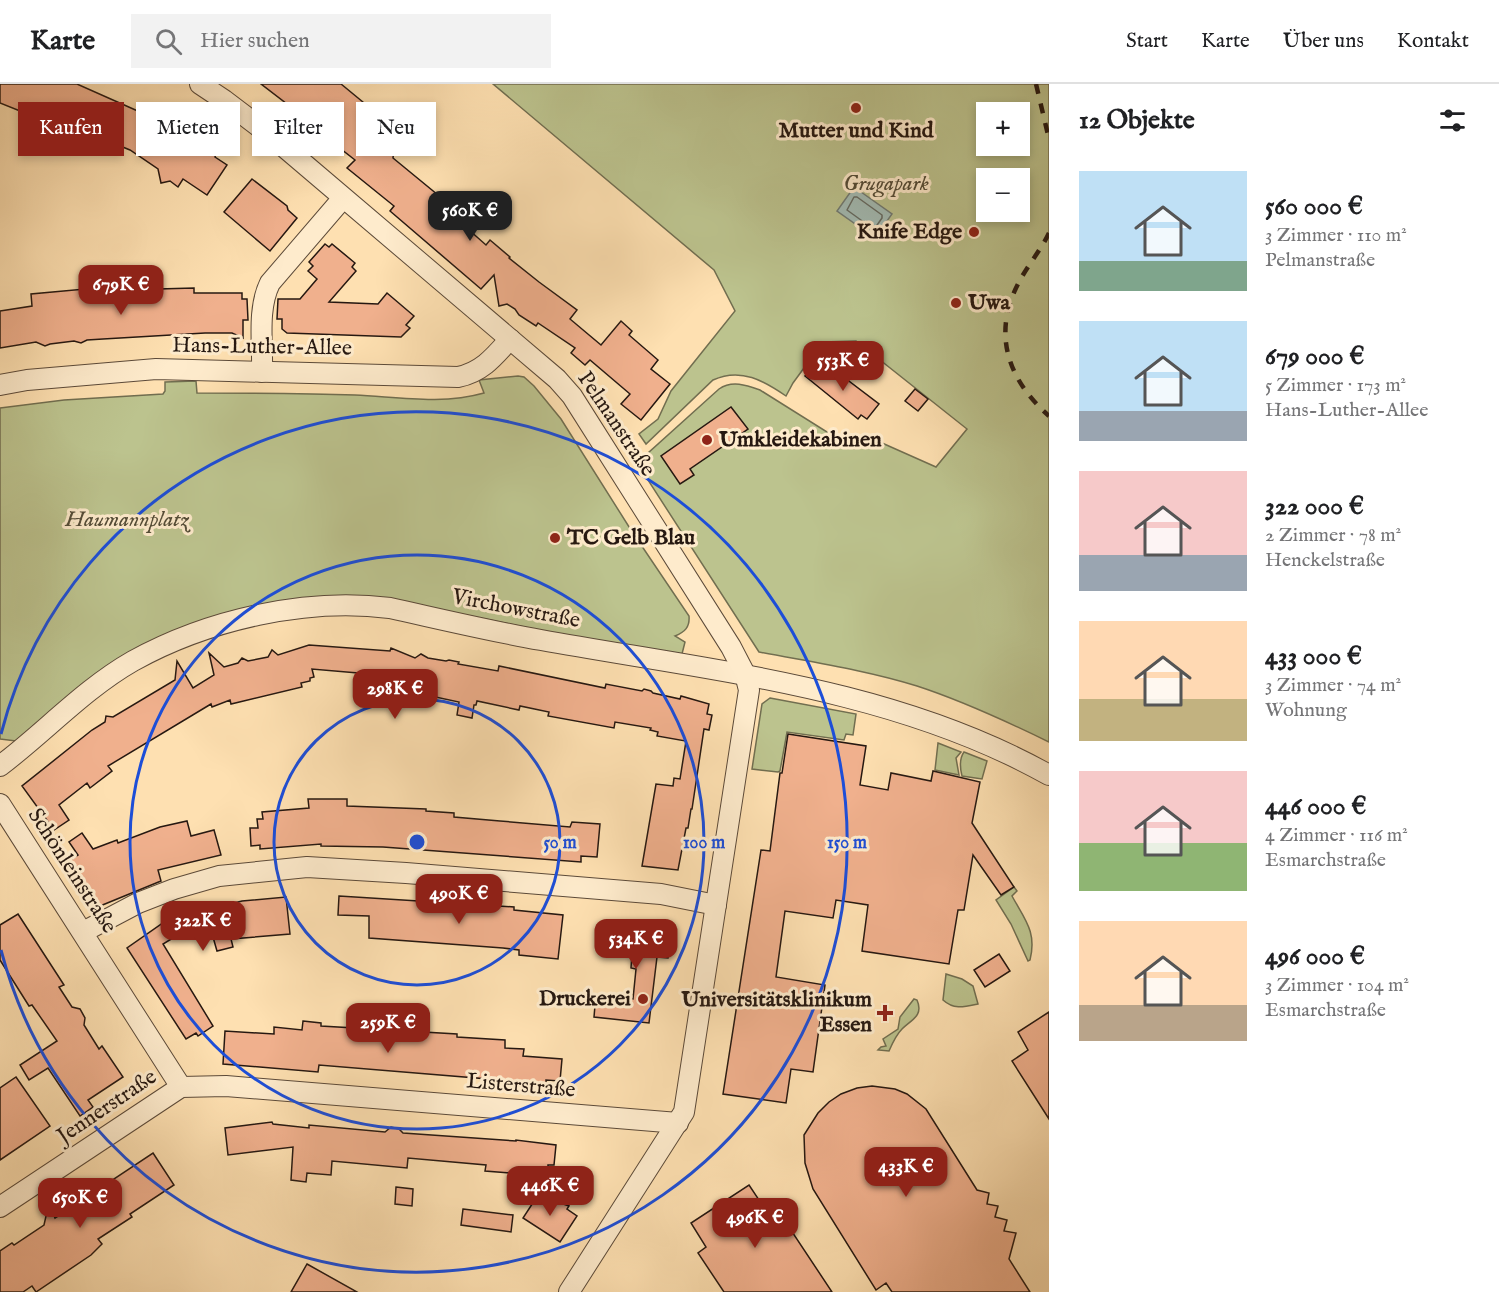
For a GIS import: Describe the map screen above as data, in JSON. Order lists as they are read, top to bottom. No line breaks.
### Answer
{"streets":{"street":["Hans-Luther-Allee","Pelmanstraße","Virchowstraße","Schönleinstraße","Listerstraße","Jennerstraße"]},"crossings":[["Hans-Luther-Allee","Pelmanstraße"],["Pelmanstraße","Virchowstraße"],["Schönleinstraße","Listerstraße"],["Schönleinstraße","Jennerstraße"],["Listerstraße","Jennerstraße"]],"parks":["Grugapark","Haumannplatz"],"places":{"other":["Mutter und Kind","Knife Edge","Uwa","Umkleidekabinen","TC Gelb Blau","Druckerei"],"health":["Universitätsklinikum Essen"]},"page":{"header":"Karte","search":"Hier suchen","nav":["Start","Karte","Über uns","Kontakt"],"heading":"12 Objekte","map_buttons":["+","−"],"chip":["Kaufen","Mieten","Filter","Neu"],"list":[{"name":"560 000 €","note":"3 Zimmer · 110 m² · Pelmanstraße"},{"name":"679 000 €","note":"5 Zimmer · 173 m² · Hans-Luther-Allee"},{"name":"322 000 €","note":"2 Zimmer · 78 m² · Henckelstraße"},{"name":"433 000 €","note":"3 Zimmer · 74 m² · Wohnung"},{"name":"446 000 €","note":"4 Zimmer · 116 m² · Esmarchstraße"},{"name":"496 000 €","note":"3 Zimmer · 104 m² · Esmarchstraße"}],"price":["560K €","679K €","553K €","298K €","490K €","322K €","534K €","259K €","433K €","446K €","650K €","496K €"]},"rings":["50 m","100 m","150 m"]}
